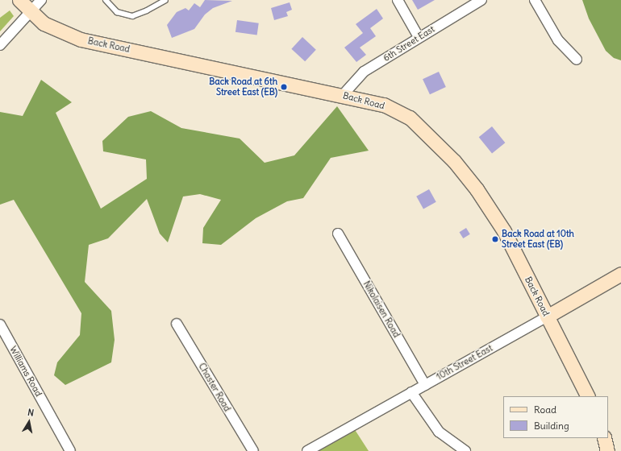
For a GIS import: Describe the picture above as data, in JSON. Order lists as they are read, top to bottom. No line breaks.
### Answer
{"streets":{"street":["6th Street East","Back Road","Nikolaisen Road","10th Street East","Williams Road","Chaster Road"]},"crossings":[["6th Street East","Back Road"],["Back Road","10th Street East"],["Nikolaisen Road","10th Street East"]],"places":["Back Road at 6th Street East (EB)","Back Road at 10th Street East (EB)"],"legend":["Road","Building"],"north":"top"}
